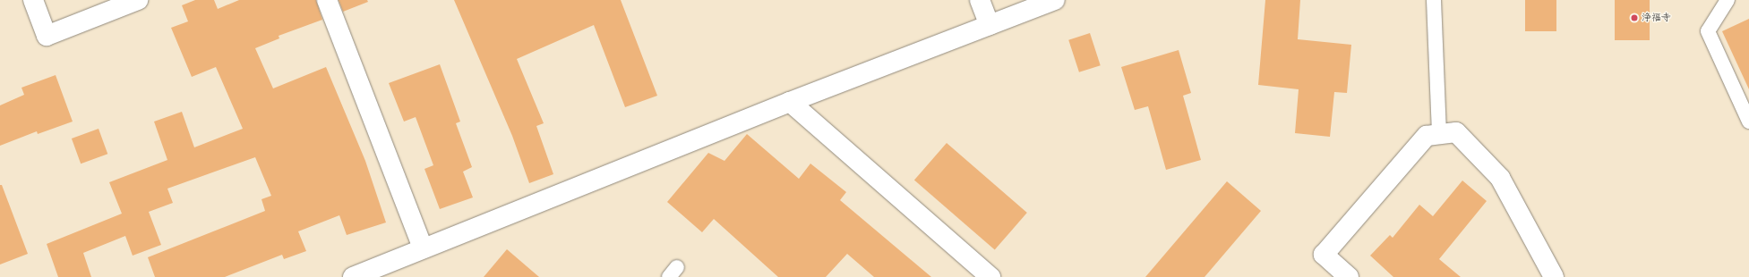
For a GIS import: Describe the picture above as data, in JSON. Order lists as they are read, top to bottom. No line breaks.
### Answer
{"places":["浄福寺"]}
